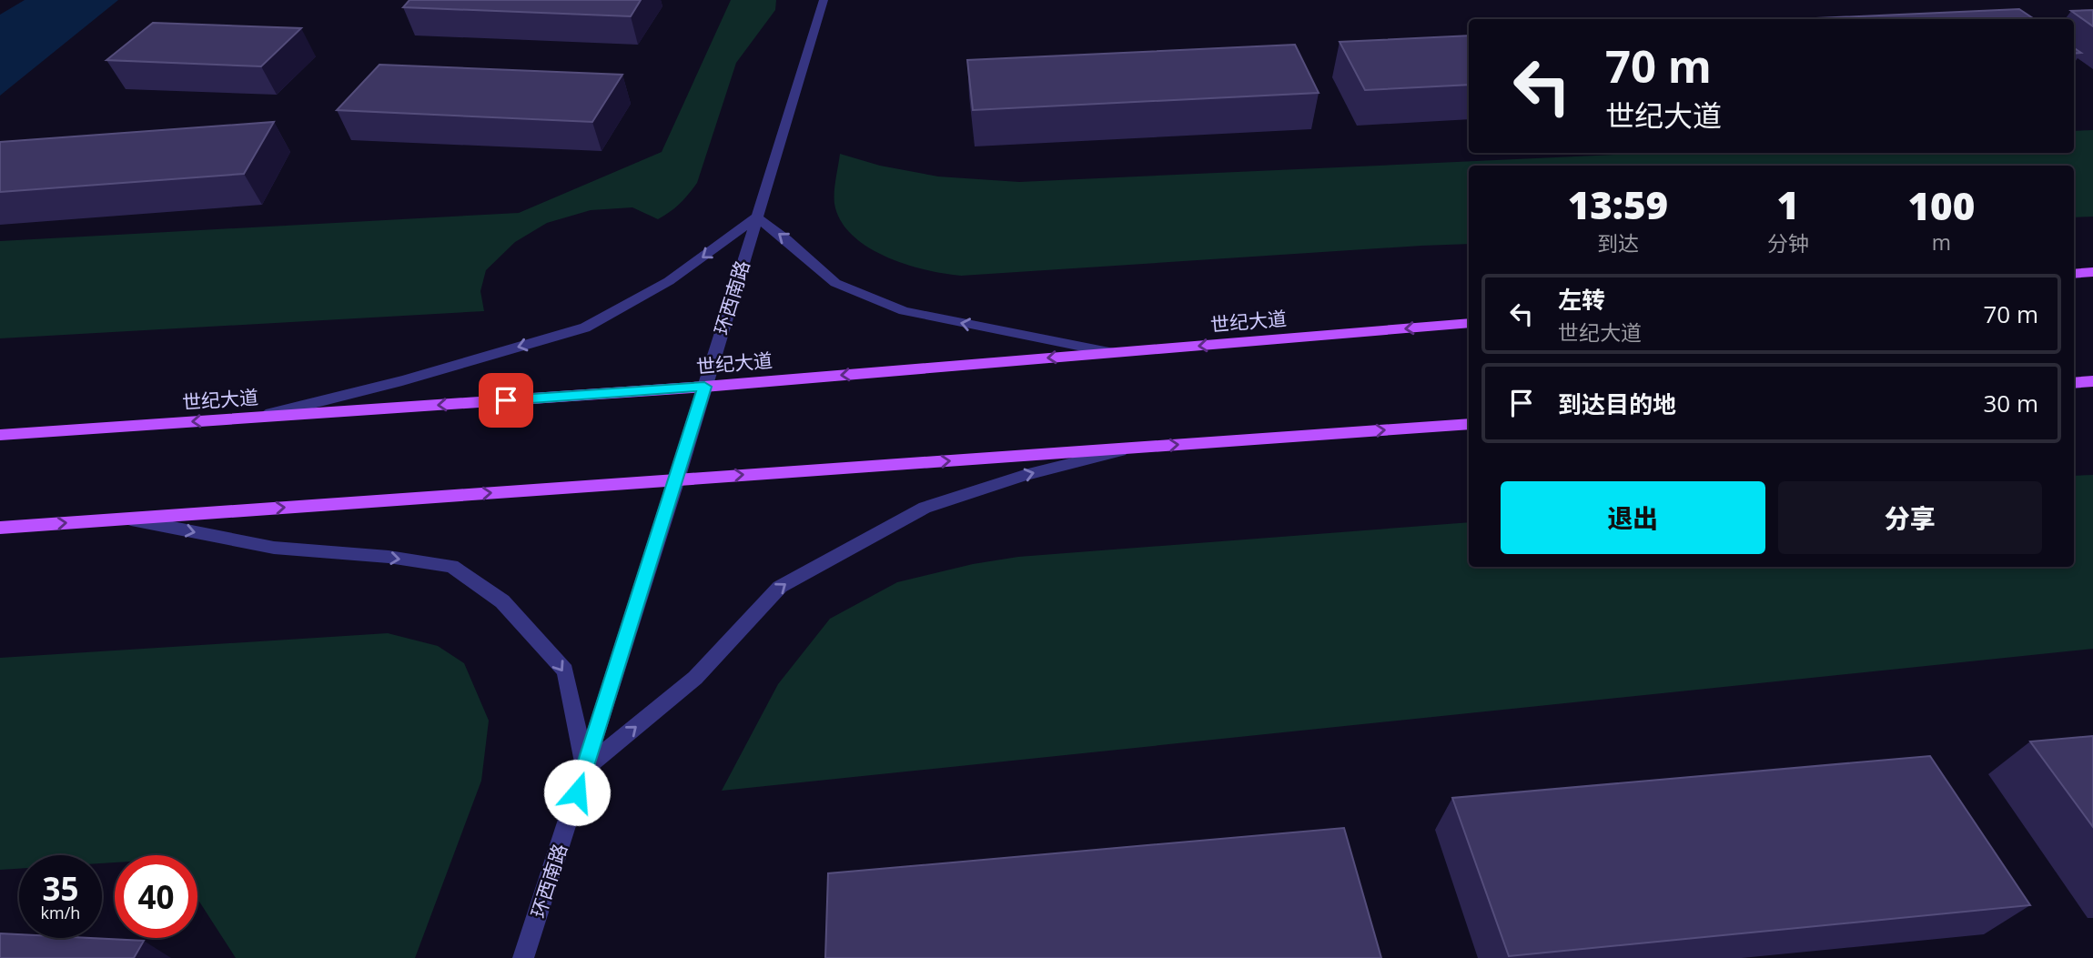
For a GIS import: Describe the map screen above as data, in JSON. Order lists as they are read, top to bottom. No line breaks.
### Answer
{"streets":{"main road":["世纪大道"],"street":["环西南路"]},"crossings":[["环西南路","世纪大道"]],"page":{"turn":["70 m","世纪大道"],"eta":["13:59","到达","1","分钟","100","m"],"list":[{"name":"左转","note":"世纪大道","value":"70 m"},{"name":"到达目的地","value":"30 m"}],"buttons":["退出","分享"],"speed":"35 km/h","limit":"40"}}
